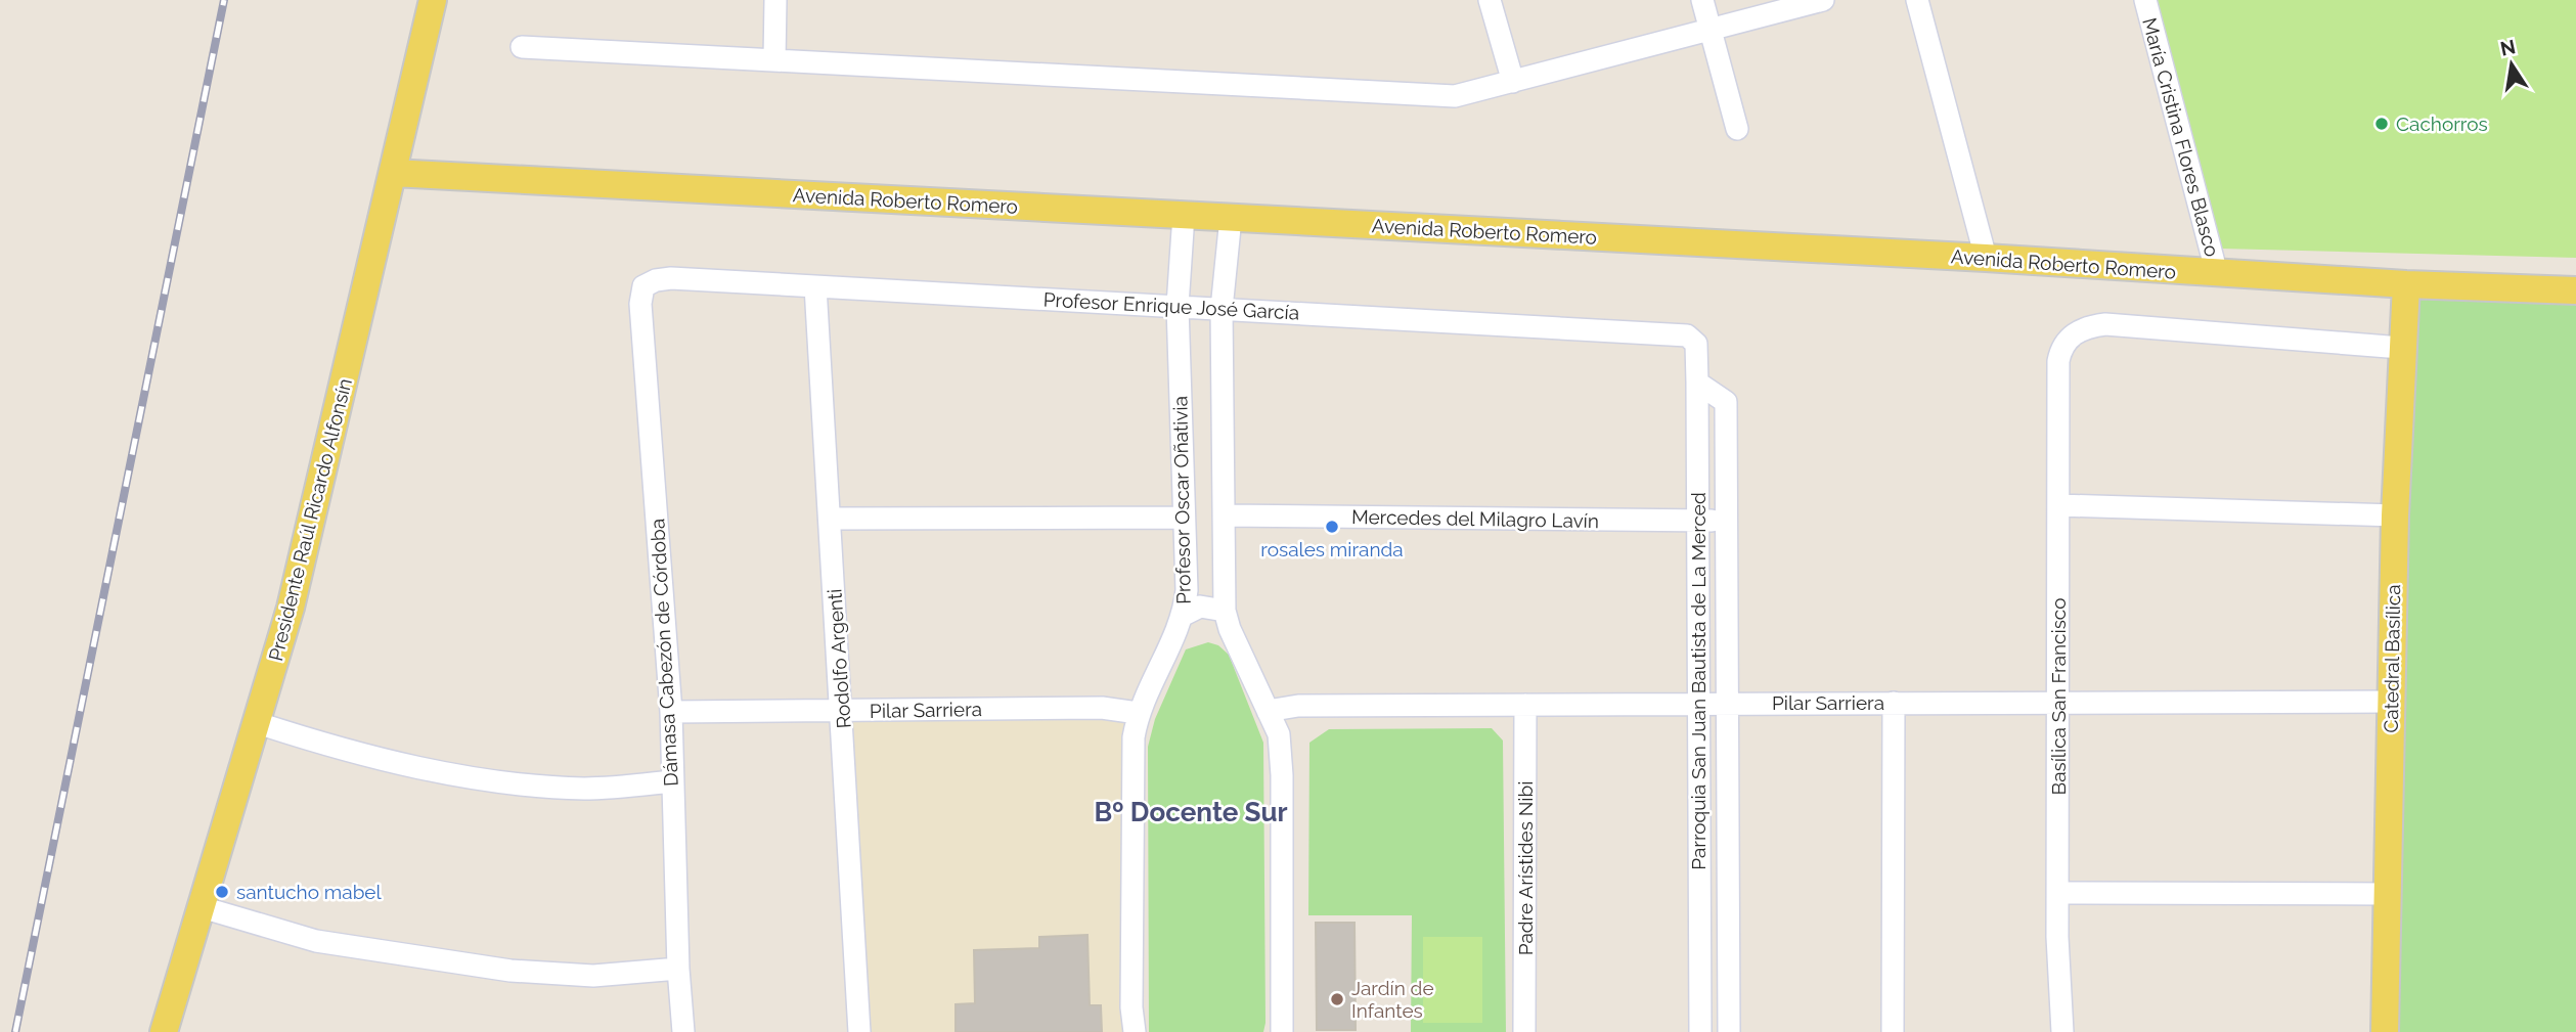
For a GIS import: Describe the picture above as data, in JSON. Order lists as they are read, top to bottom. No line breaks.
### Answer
{"streets":{"main road":["Avenida Roberto Romero","Presidente Raúl Ricardo Alfonsín","Catedral Basílica"],"street":["María Cristina Flores Blasco","Profesor Enrique José García","Profesor Oscar Oñativia","Mercedes del Milagro Lavín","Dámasa Cabezón de Córdoba","Rodolfo Argenti","Parroquia San Juan Bautista de La Merced","Basílica San Francisco","Pilar Sarriera","Padre Arístides Nibi"]},"crossings":[["María Cristina Flores Blasco","Avenida Roberto Romero"],["Avenida Roberto Romero","Profesor Oscar Oñativia"],["Avenida Roberto Romero","Presidente Raúl Ricardo Alfonsín"],["Avenida Roberto Romero","Catedral Basílica"],["Profesor Enrique José García","Profesor Oscar Oñativia"],["Profesor Enrique José García","Dámasa Cabezón de Córdoba"],["Profesor Enrique José García","Rodolfo Argenti"],["Profesor Enrique José García","Parroquia San Juan Bautista de La Merced"],["Profesor Oscar Oñativia","Mercedes del Milagro Lavín"],["Profesor Oscar Oñativia","Pilar Sarriera"],["Mercedes del Milagro Lavín","Parroquia San Juan Bautista de La Merced"],["Dámasa Cabezón de Córdoba","Pilar Sarriera"],["Rodolfo Argenti","Pilar Sarriera"],["Catedral Basílica","Basílica San Francisco"],["Catedral Basílica","Pilar Sarriera"],["Parroquia San Juan Bautista de La Merced","Pilar Sarriera"],["Basílica San Francisco","Pilar Sarriera"],["Pilar Sarriera","Padre Arístides Nibi"]],"districts":["Bº Docente Sur"],"places":["Cachorros","rosales miranda","santucho mabel","Jardín de Infantes"],"north":"top"}
